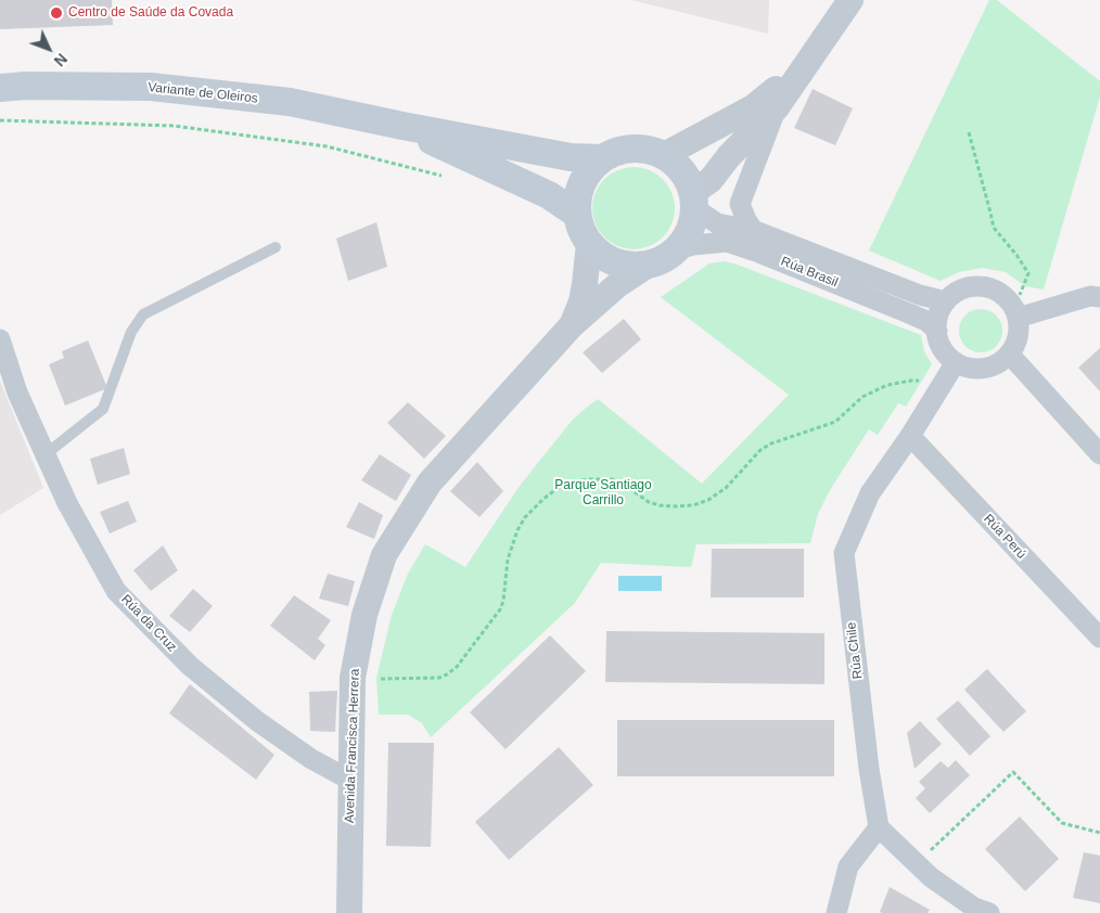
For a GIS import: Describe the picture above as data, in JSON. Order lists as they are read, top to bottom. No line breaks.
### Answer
{"streets":{"main road":["Variante de Oleiros"],"street":["Rúa Brasil","Rúa Perú","Rúa da Cruz","Rúa Chile","Avenida Francisca Herrera"]},"crossings":[["Variante de Oleiros","Rúa Brasil"],["Variante de Oleiros","Avenida Francisca Herrera"],["Rúa Brasil","Rúa Chile"],["Rúa Brasil","Avenida Francisca Herrera"],["Rúa Perú","Rúa Chile"],["Rúa da Cruz","Avenida Francisca Herrera"]],"parks":["Parque Santiago Carrillo"],"places":["Centro de Saúde da Covada"],"north":"bottom right"}
